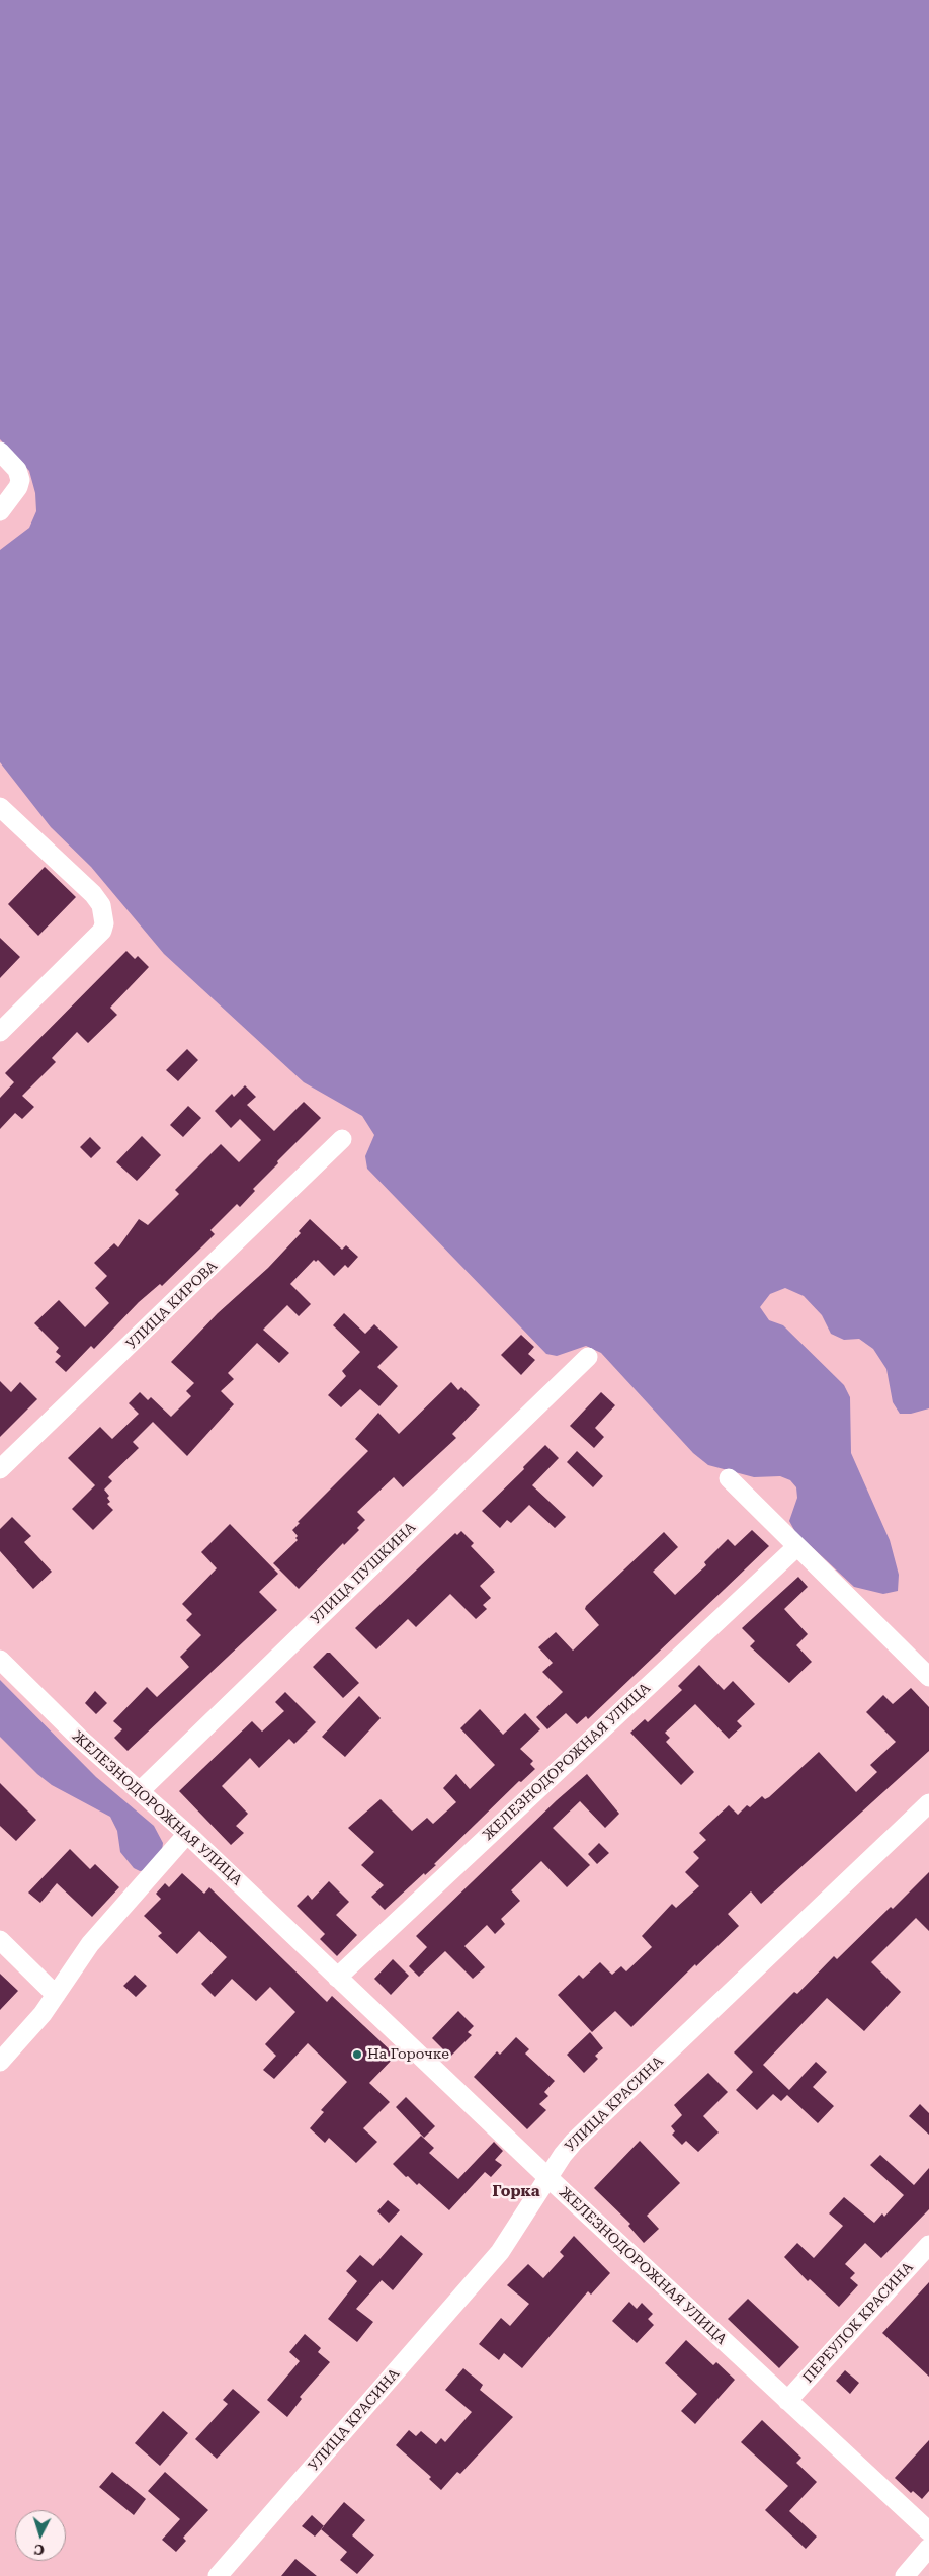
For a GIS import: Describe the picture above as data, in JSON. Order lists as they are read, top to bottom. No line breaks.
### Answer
{"streets":{"street":["УЛИЦА КИРОВА","УЛИЦА ПУШКИНА","ЖЕЛЕЗНОДОРОЖНАЯ УЛИЦА","УЛИЦА КРАСИНА","ПЕРЕУЛОК КРАСИНА"]},"crossings":[["УЛИЦА ПУШКИНА","ЖЕЛЕЗНОДОРОЖНАЯ УЛИЦА"],["ЖЕЛЕЗНОДОРОЖНАЯ УЛИЦА","УЛИЦА КРАСИНА"],["ЖЕЛЕЗНОДОРОЖНАЯ УЛИЦА","ПЕРЕУЛОК КРАСИНА"]],"districts":["Горка"],"places":["На Горочке"],"north":"bottom"}
